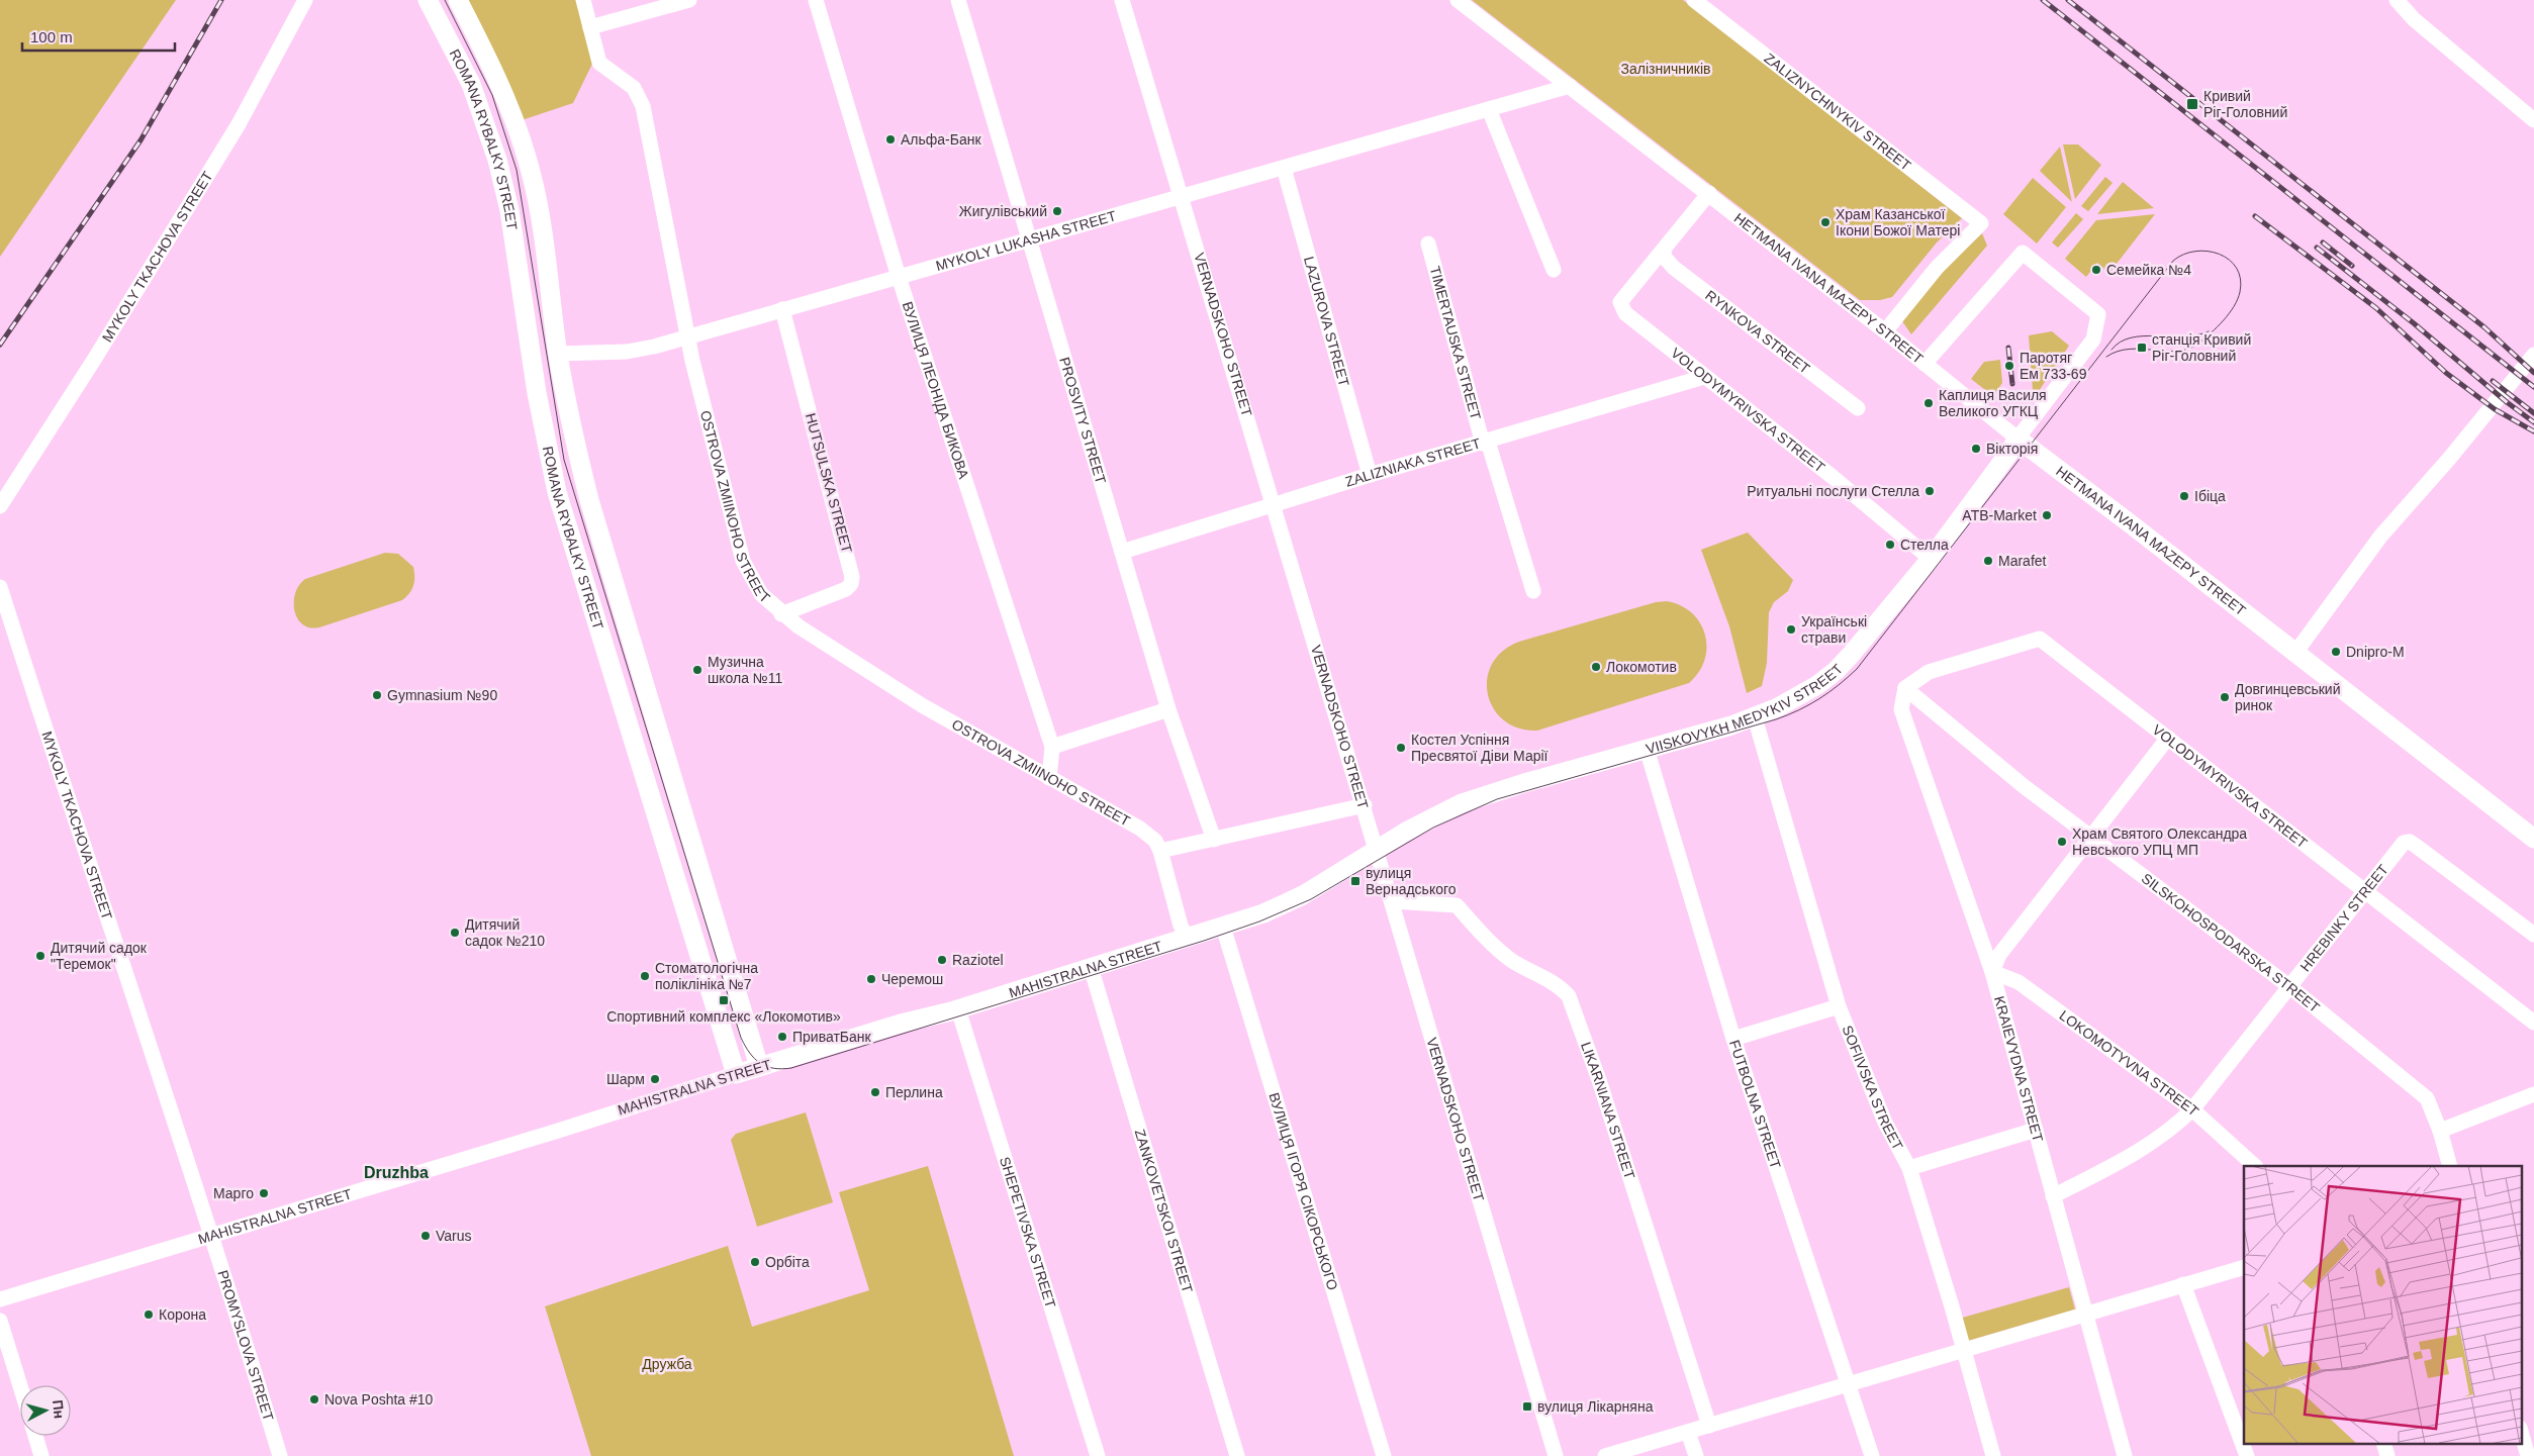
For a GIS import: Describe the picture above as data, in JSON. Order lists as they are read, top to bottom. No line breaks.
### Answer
{"streets":{"main road":["ROMANA RYBALKY STREET","HETMANA IVANA MAZEPY STREET","VIISKOVYKH MEDYKIV STREET","MAHISTRALNA STREET"],"street":["ZALIZNYCHNYKIV STREET","MYKOLY LUKASHA STREET","MYKOLY TKACHOVA STREET","LAZUROVA STREET","RYNKOVA STREET","VERNADSKOHO STREET","TIMERTAUSKA STREET","ВУЛИЦЯ ЛЕОНІДА БИКОВА","VOLODYMYRIVSKA STREET","PROSVITY STREET","ZALIZNIAKA STREET","HUTSULSKA STREET","OSTROVA ZMIINOHO STREET","HREBINKY STREET","SILSKOHOSPODARSKA STREET","LOKOMOTYVNA STREET","KRAIEVYDNA STREET","SOFIIVSKA STREET","FUTBOLNA STREET","LIKARNIANA STREET","ВУЛИЦЯ ІГОРЯ СІКОРСЬКОГО","ZANKOVETSKOI STREET","SHEPETIVSKA STREET","PROMYSLOVA STREET"]},"crossings":[["ZALIZNYCHNYKIV STREET","HETMANA IVANA MAZEPY STREET"],["ROMANA RYBALKY STREET","MYKOLY LUKASHA STREET"],["ROMANA RYBALKY STREET","MAHISTRALNA STREET"],["MYKOLY LUKASHA STREET","HETMANA IVANA MAZEPY STREET"],["MYKOLY LUKASHA STREET","LAZUROVA STREET"],["MYKOLY LUKASHA STREET","VERNADSKOHO STREET"],["MYKOLY LUKASHA STREET","ВУЛИЦЯ ЛЕОНІДА БИКОВА"],["MYKOLY LUKASHA STREET","PROSVITY STREET"],["MYKOLY LUKASHA STREET","HUTSULSKA STREET"],["MYKOLY LUKASHA STREET","OSTROVA ZMIINOHO STREET"],["MYKOLY TKACHOVA STREET","MAHISTRALNA STREET"],["MYKOLY TKACHOVA STREET","PROMYSLOVA STREET"],["HETMANA IVANA MAZEPY STREET","VIISKOVYKH MEDYKIV STREET"],["LAZUROVA STREET","ZALIZNIAKA STREET"],["RYNKOVA STREET","VOLODYMYRIVSKA STREET"],["VERNADSKOHO STREET","ZALIZNIAKA STREET"],["VERNADSKOHO STREET","VIISKOVYKH MEDYKIV STREET"],["VERNADSKOHO STREET","MAHISTRALNA STREET"],["VERNADSKOHO STREET","LIKARNIANA STREET"],["TIMERTAUSKA STREET","ZALIZNIAKA STREET"],["ВУЛИЦЯ ЛЕОНІДА БИКОВА","OSTROVA ZMIINOHO STREET"],["VOLODYMYRIVSKA STREET","ZALIZNIAKA STREET"],["VOLODYMYRIVSKA STREET","VIISKOVYKH MEDYKIV STREET"],["VOLODYMYRIVSKA STREET","HREBINKY STREET"],["VOLODYMYRIVSKA STREET","SILSKOHOSPODARSKA STREET"],["VOLODYMYRIVSKA STREET","KRAIEVYDNA STREET"],["PROSVITY STREET","ZALIZNIAKA STREET"],["HUTSULSKA STREET","OSTROVA ZMIINOHO STREET"],["VIISKOVYKH MEDYKIV STREET","MAHISTRALNA STREET"],["VIISKOVYKH MEDYKIV STREET","SOFIIVSKA STREET"],["VIISKOVYKH MEDYKIV STREET","FUTBOLNA STREET"],["HREBINKY STREET","SILSKOHOSPODARSKA STREET"],["HREBINKY STREET","LOKOMOTYVNA STREET"],["HREBINKY STREET","KRAIEVYDNA STREET"],["SILSKOHOSPODARSKA STREET","KRAIEVYDNA STREET"],["MAHISTRALNA STREET","ВУЛИЦЯ ІГОРЯ СІКОРСЬКОГО"],["MAHISTRALNA STREET","ZANKOVETSKOI STREET"],["MAHISTRALNA STREET","SHEPETIVSKA STREET"],["MAHISTRALNA STREET","PROMYSLOVA STREET"],["LOKOMOTYVNA STREET","KRAIEVYDNA STREET"]],"districts":["Druzhba"],"parks":["Залізничників","Дружба"],"places":{"transit":["Кривий Ріг-Головний","станція Кривий Ріг-Головний","вулиця Вернадського","Спортивний комплекс «Локомотив»","вулиця Лікарняна"],"other":["Альфа-Банк","Жигулівський","Храм Казанської Ікони Божої Матері","Семейка №4","Паротяг Ем 733-69","Каплиця Василя Великого УГКЦ","Вікторія","Ритуальні послуги Стелла","Ібіца","ATB-Market","Стелла","Marafet","Українські страви","Dnipro-M","Локомотив","Музична школа №11","Gymnasium №90","Довгинцевський ринок","Костел Успіння Пресвятої Діви Марії","Храм Святого Олександра Невського УПЦ МП","Дитячий садок №210","Дитячий садок \"Теремок\"","Raziotel","Стоматологічна поліклініка №7","Черемош","ПриватБанк","Шарм","Перлина","Марго","Varus","Орбіта","Корона","Nova Poshta #10"]},"scale_bar":"100 m","north":"right"}
